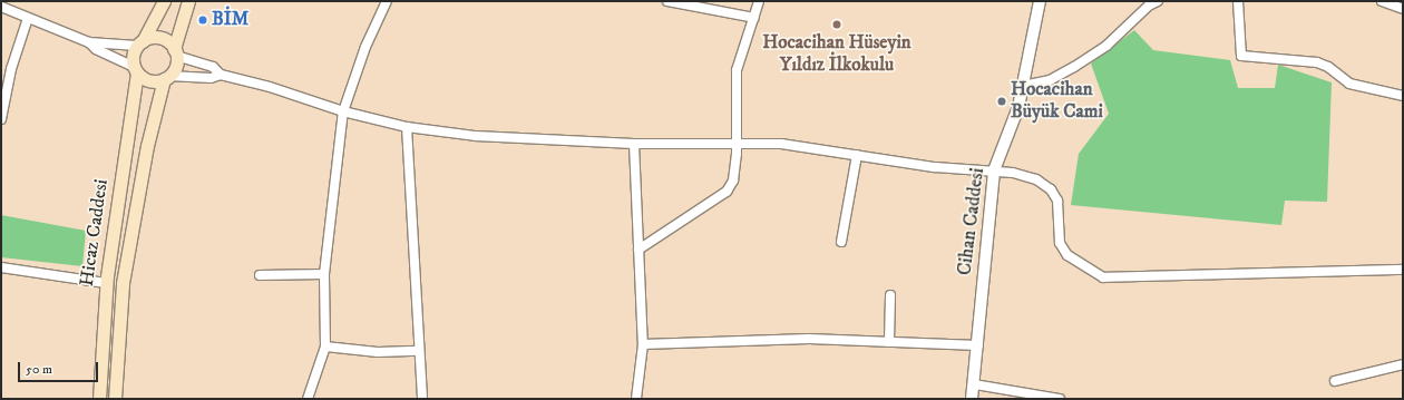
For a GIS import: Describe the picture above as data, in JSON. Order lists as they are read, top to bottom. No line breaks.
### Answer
{"streets":{"main road":["Hicaz Caddesi"],"street":["Cihan Caddesi"]},"places":["BİM","Hocacihan Hüseyin Yıldız İlkokulu","Hocacihan Büyük Cami"],"scale_bar":"50 m"}
